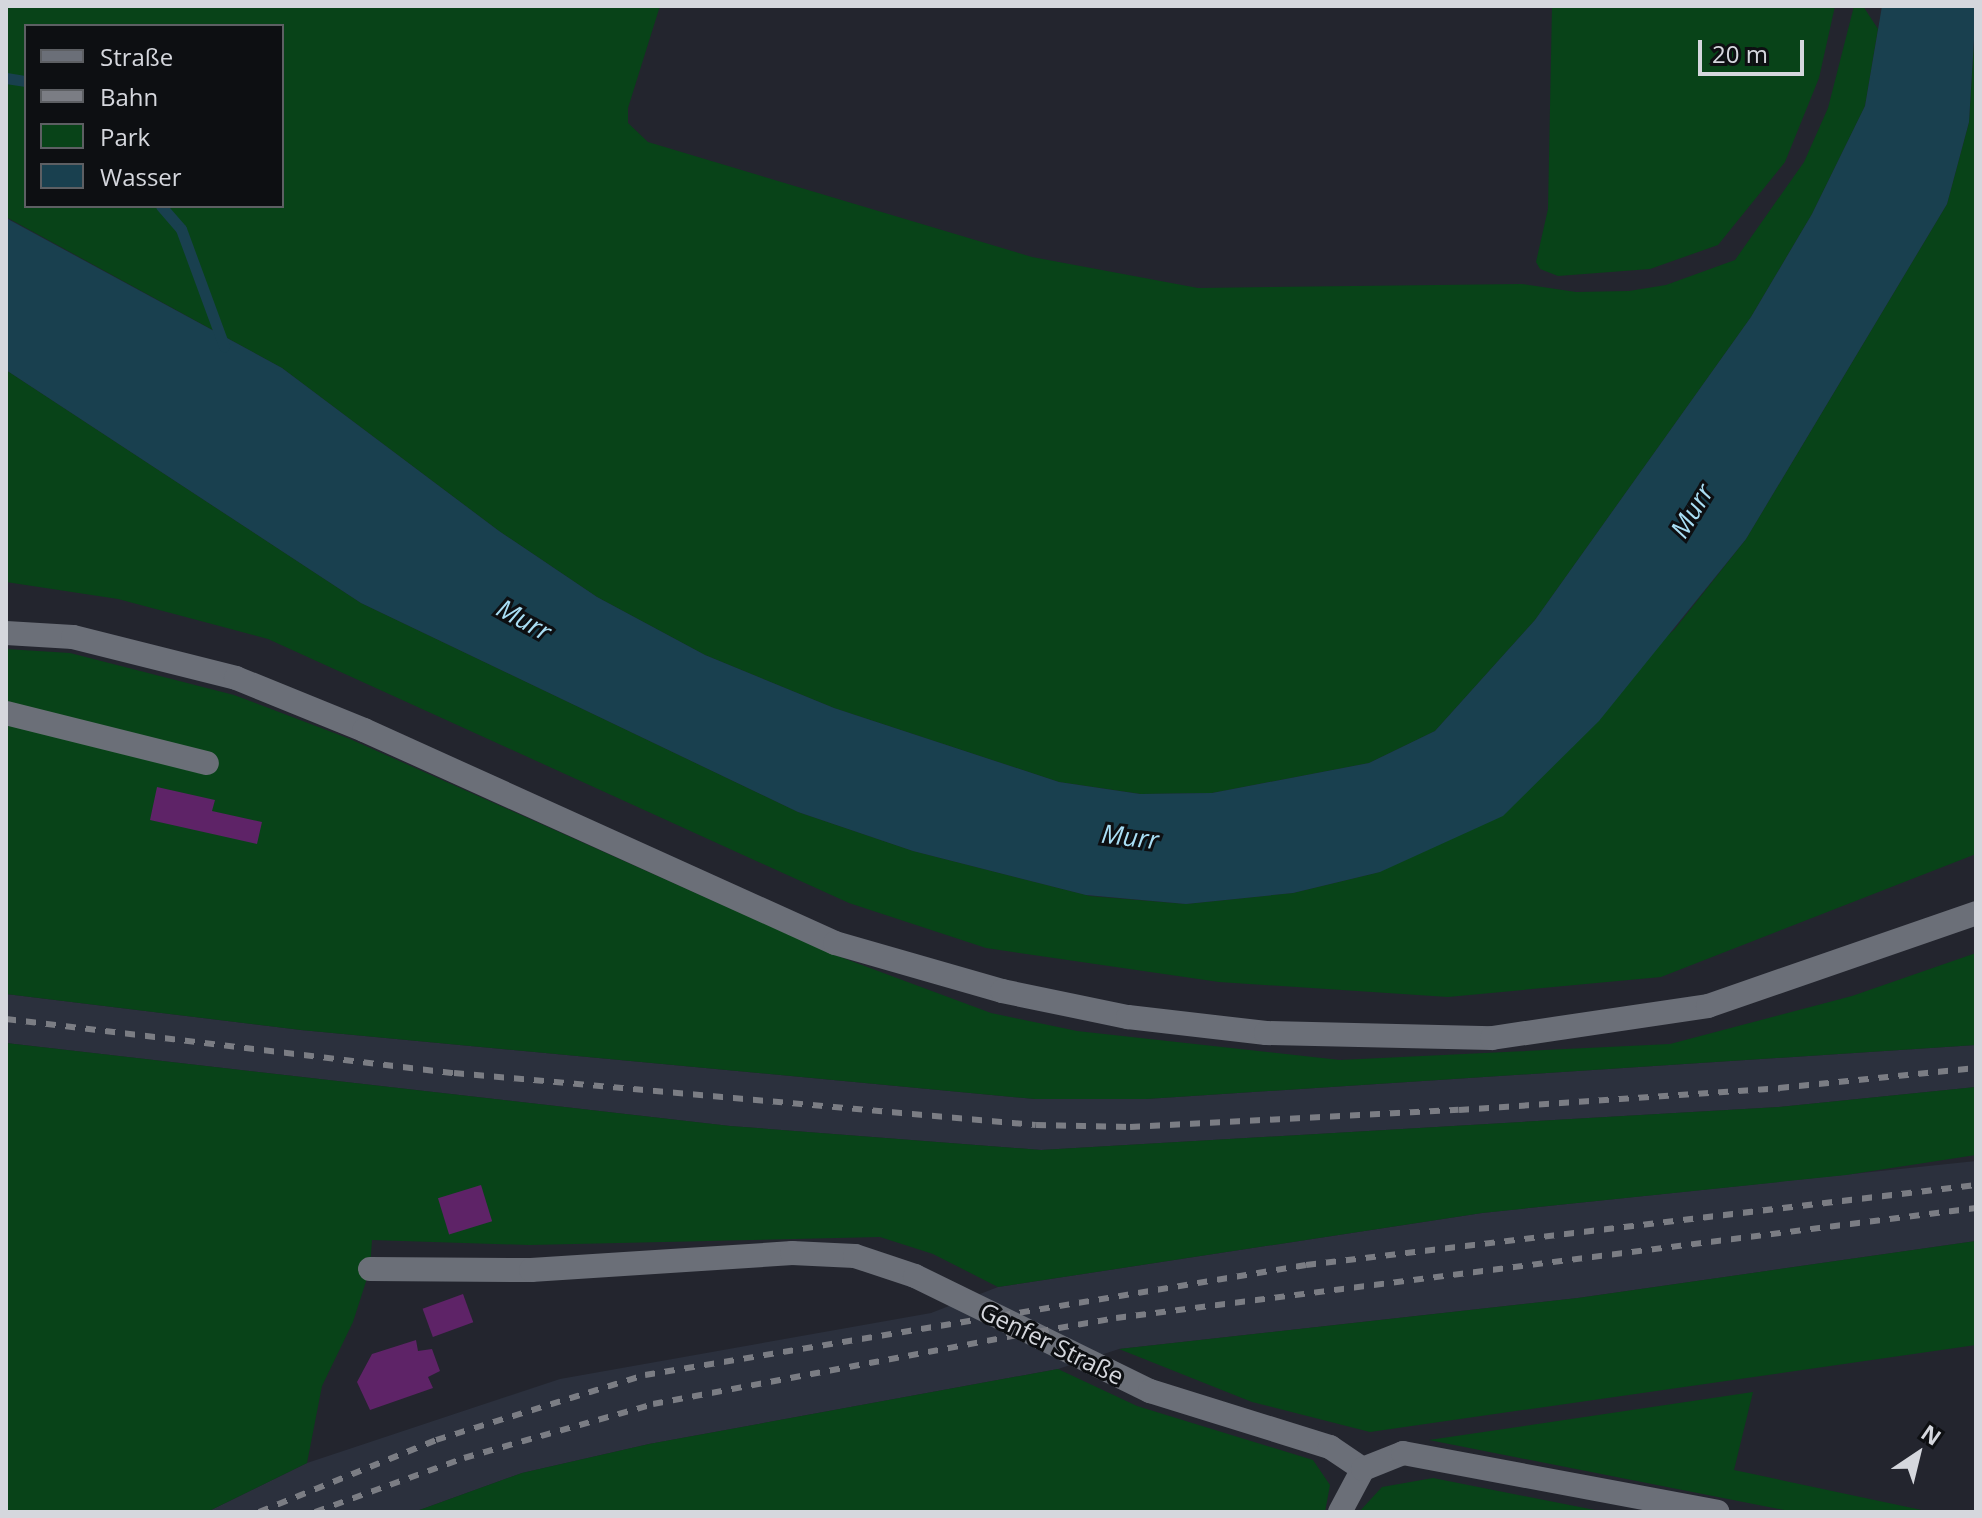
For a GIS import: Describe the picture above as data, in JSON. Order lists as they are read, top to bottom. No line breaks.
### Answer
{"streets":{"street":["Genfer Straße"]},"water":["Murr"],"legend":["Straße","Bahn","Park","Wasser"],"scale_bar":"20 m","north":"top right"}
